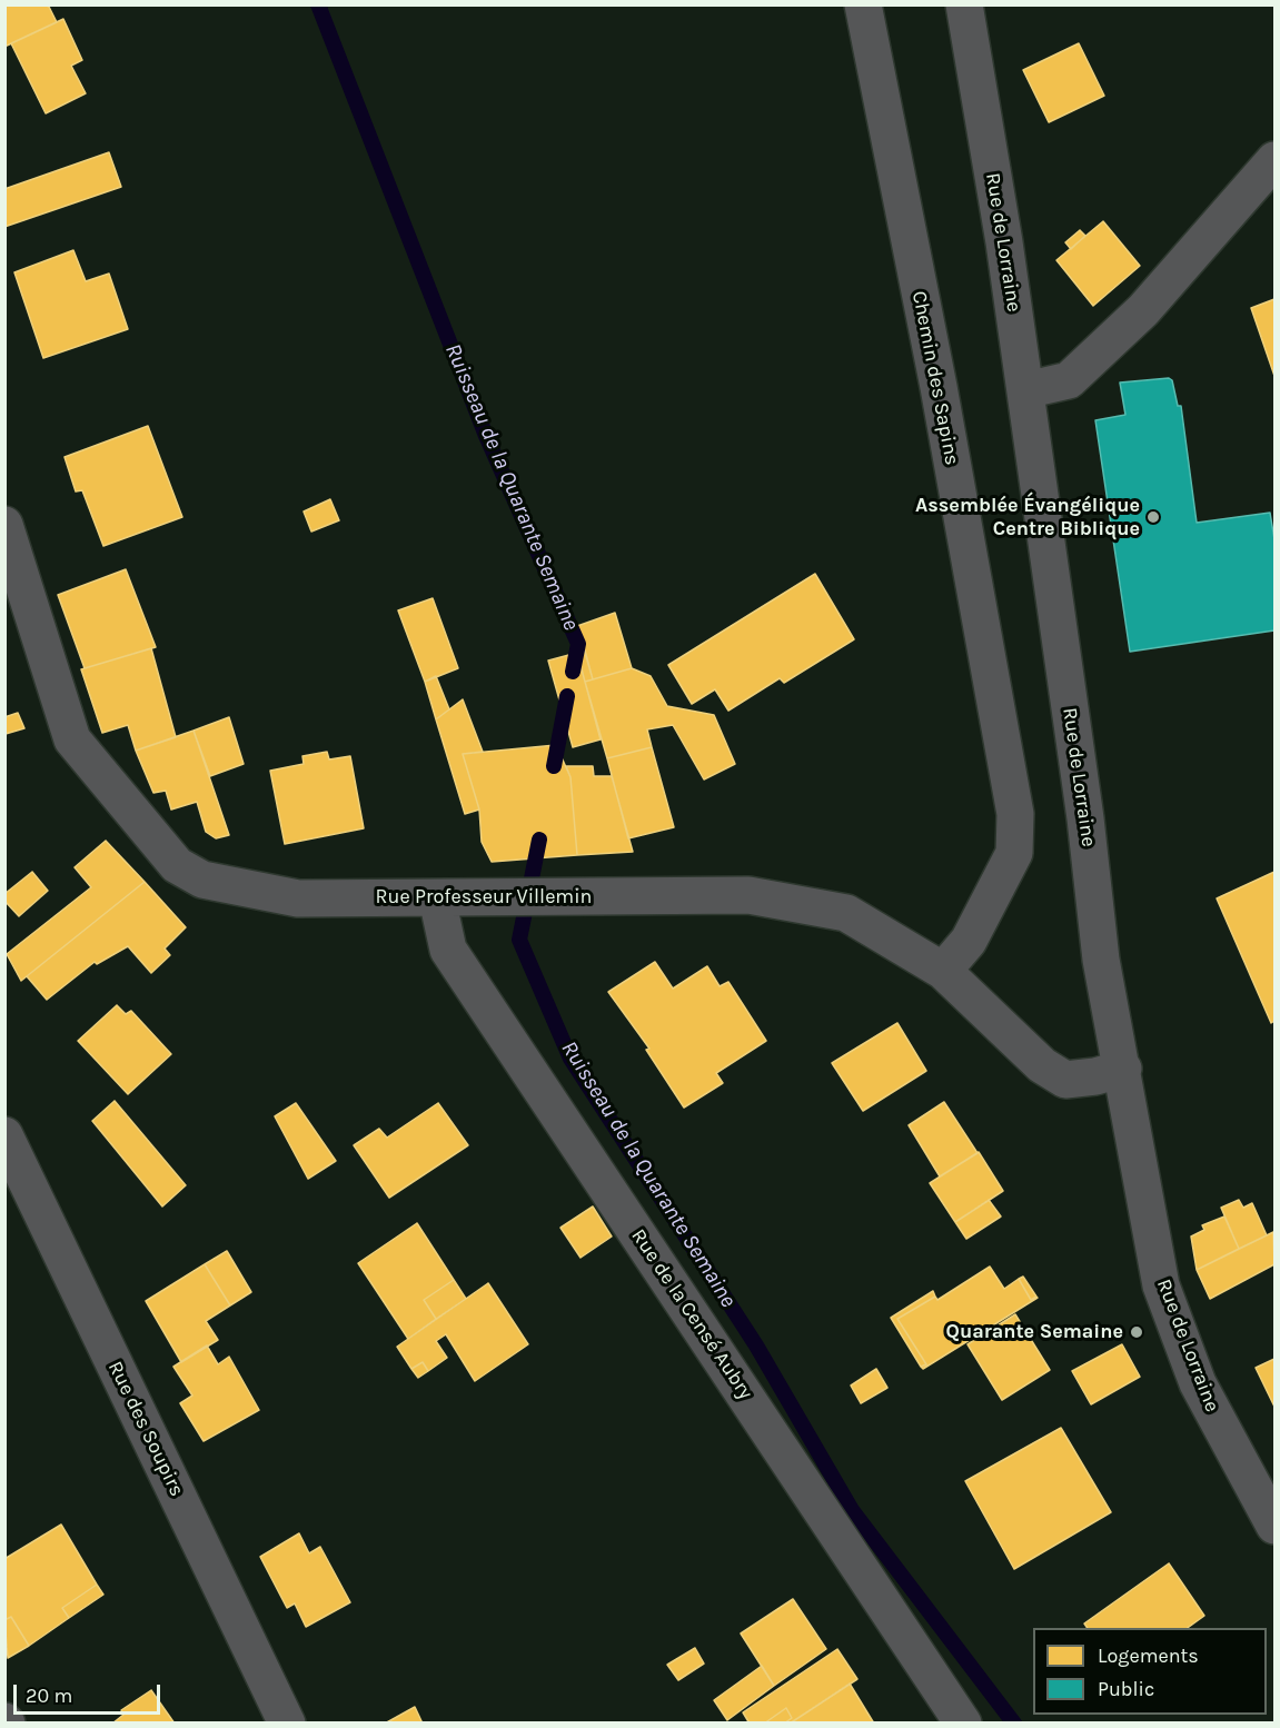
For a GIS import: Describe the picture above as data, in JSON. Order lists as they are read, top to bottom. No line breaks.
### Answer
{"streets":{"street":["Rue de Lorraine","Chemin des Sapins","Rue Professeur Villemin","Rue de la Censé Aubry","Rue des Soupirs"]},"crossings":[["Rue de Lorraine","Rue Professeur Villemin"],["Chemin des Sapins","Rue Professeur Villemin"],["Rue Professeur Villemin","Rue de la Censé Aubry"]],"water":["Ruisseau de la Quarante Semaine"],"places":["Assemblée Évangélique Centre Biblique","Quarante Semaine"],"legend":["Logements","Public"],"scale_bar":"20 m"}
